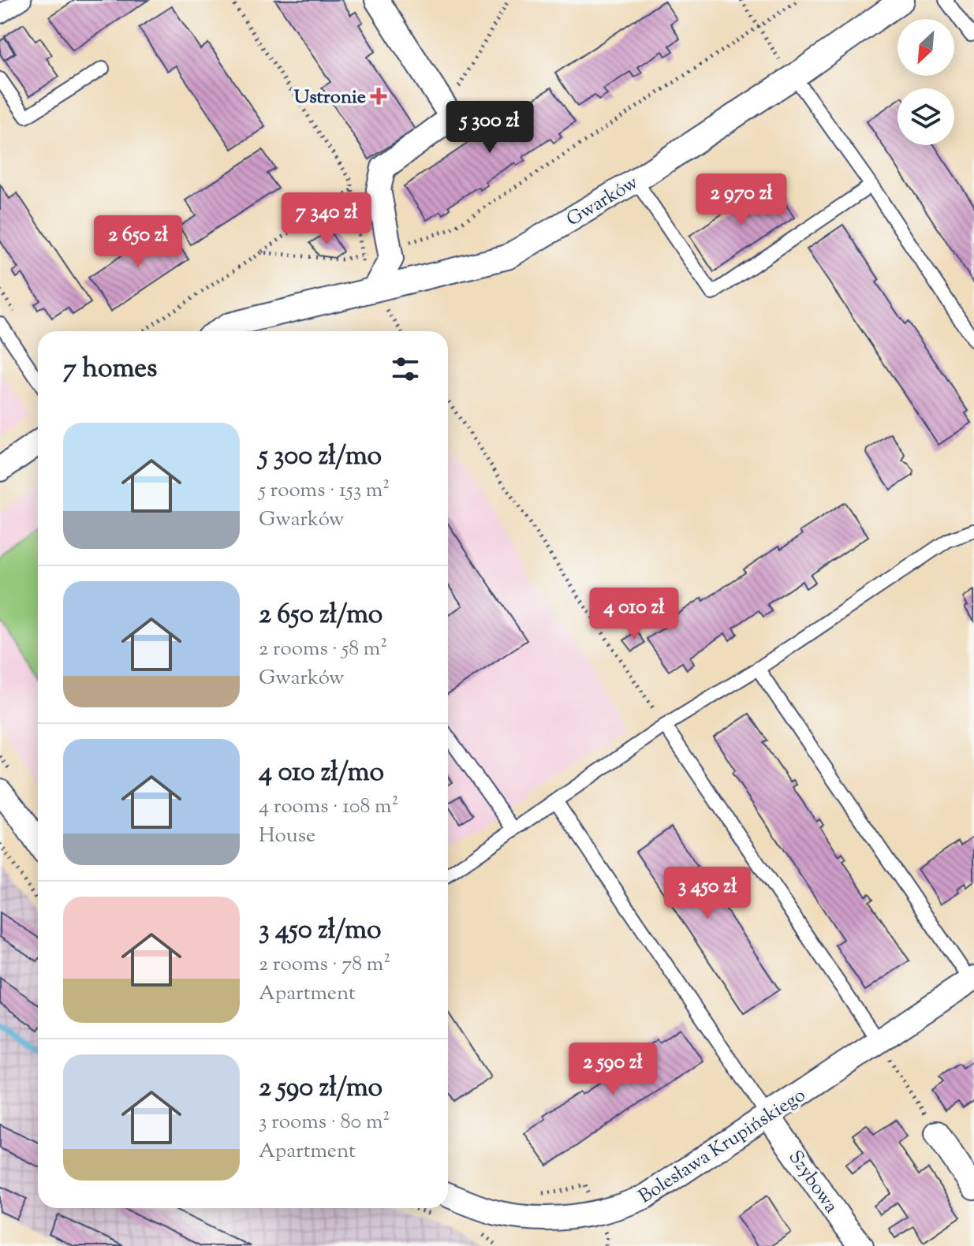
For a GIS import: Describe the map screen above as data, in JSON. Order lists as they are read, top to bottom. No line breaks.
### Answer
{"streets":{"street":["Gwarków","Bolesława Krupińskiego","Szybowa"]},"crossings":[["Bolesława Krupińskiego","Szybowa"]],"places":{"health":["Ustronie"]},"north":"bottom left","page":{"price":["5 300 zł","2 970 zł","7 340 zł","2 650 zł","4 010 zł","3 450 zł","2 590 zł"],"heading":"7 homes","list":[{"name":"5 300 zł/mo","note":"5 rooms · 153 m² · Gwarków"},{"name":"2 650 zł/mo","note":"2 rooms · 58 m² · Gwarków"},{"name":"4 010 zł/mo","note":"4 rooms · 108 m² · House"},{"name":"3 450 zł/mo","note":"2 rooms · 78 m² · Apartment"},{"name":"2 590 zł/mo","note":"3 rooms · 80 m² · Apartment"}]}}
